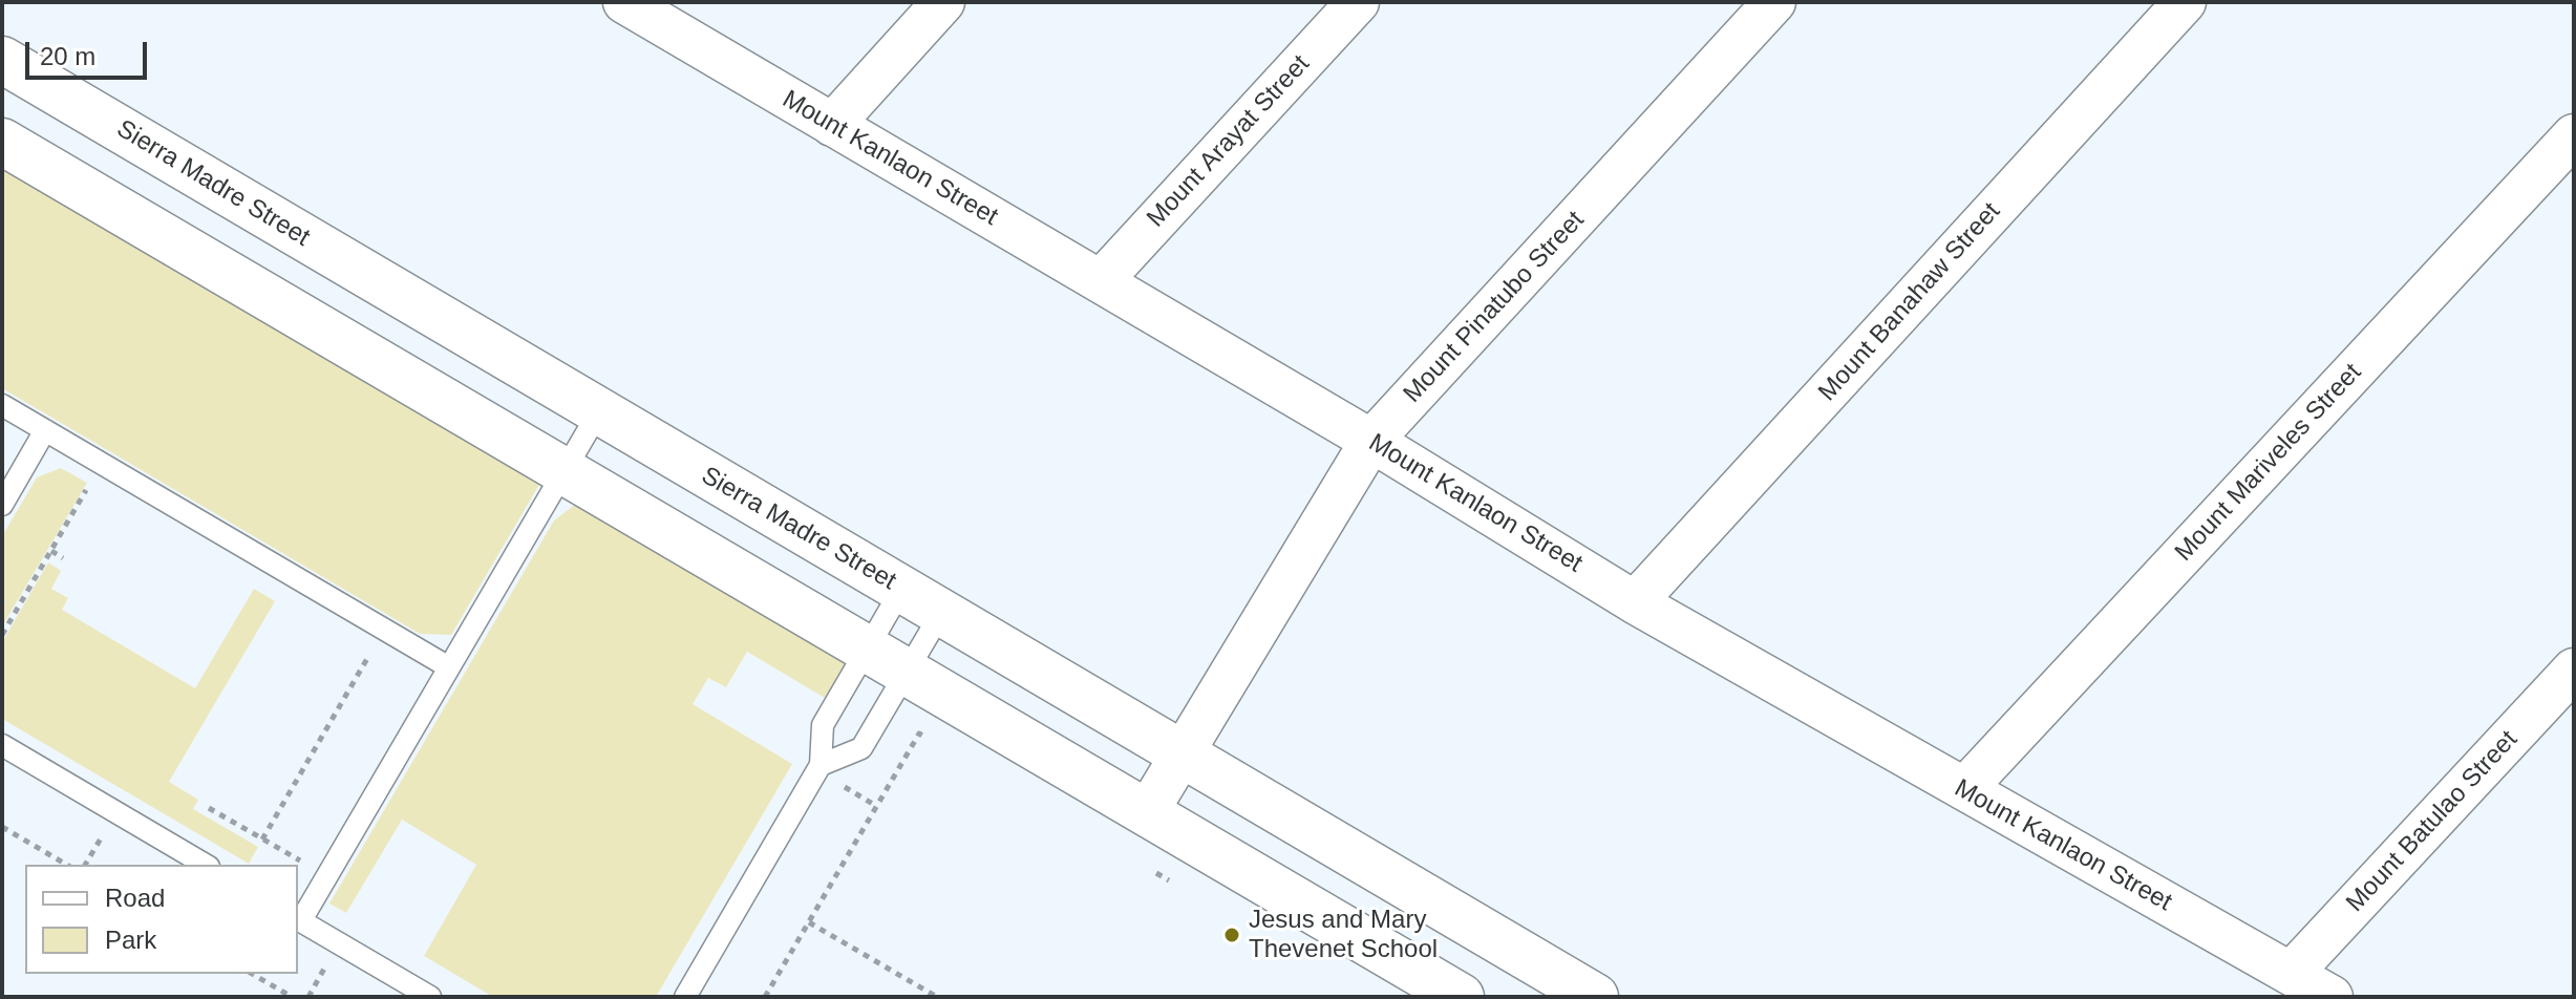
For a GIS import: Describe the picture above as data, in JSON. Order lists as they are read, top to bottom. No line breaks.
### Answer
{"streets":{"street":["Mount Arayat Street","Mount Kanlaon Street","Sierra Madre Street","Mount Banahaw Street","Mount Pinatubo Street","Mount Mariveles Street","Mount Batulao Street"]},"crossings":[["Mount Arayat Street","Mount Kanlaon Street"],["Mount Kanlaon Street","Mount Banahaw Street"],["Mount Kanlaon Street","Mount Pinatubo Street"],["Mount Kanlaon Street","Mount Mariveles Street"],["Mount Kanlaon Street","Mount Batulao Street"],["Sierra Madre Street","Mount Pinatubo Street"]],"places":["Jesus and Mary Thevenet School"],"legend":["Road","Park"],"scale_bar":"20 m"}
